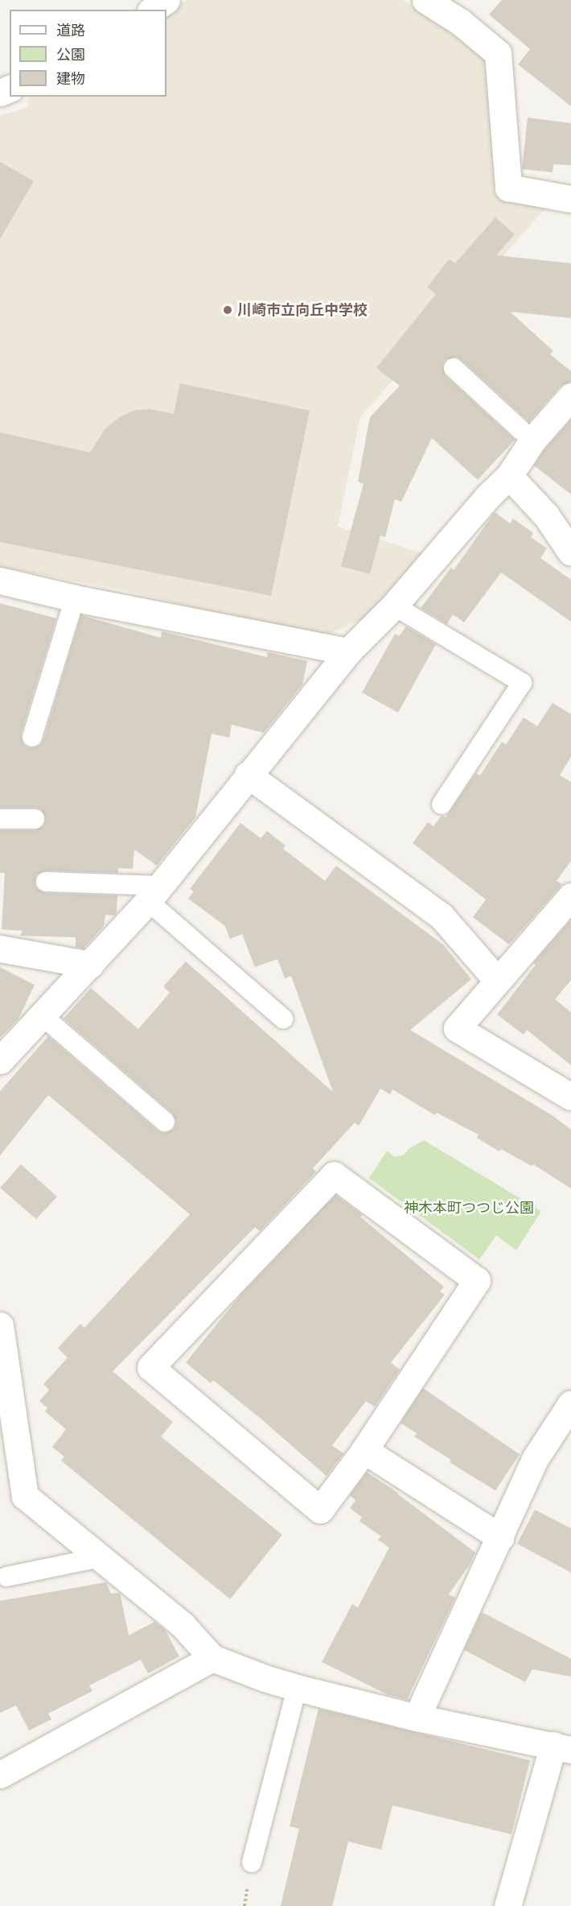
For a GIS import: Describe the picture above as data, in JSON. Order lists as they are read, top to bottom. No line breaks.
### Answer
{"parks":["神木本町つつじ公園"],"places":["川崎市立向丘中学校"],"legend":["道路","公園","建物"]}
